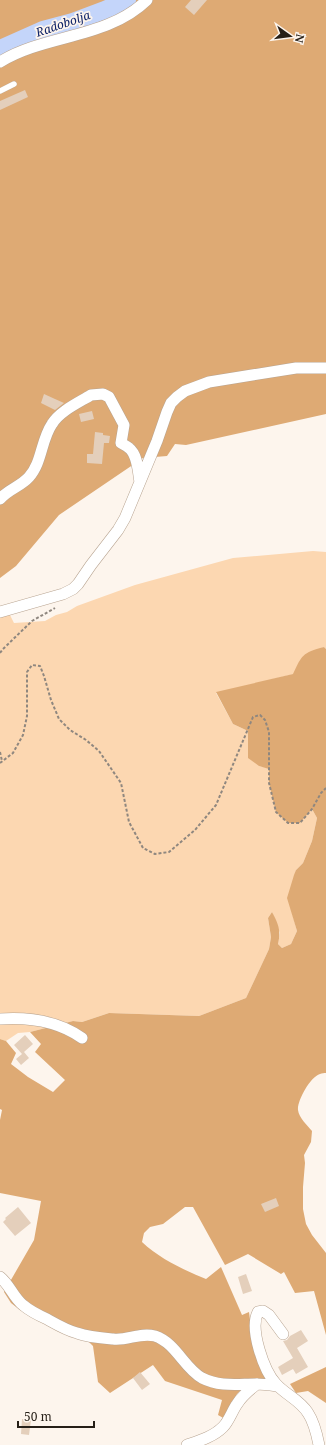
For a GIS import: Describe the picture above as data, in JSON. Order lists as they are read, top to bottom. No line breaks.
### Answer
{"water":["Radobolja"],"scale_bar":"50 m","north":"right"}
